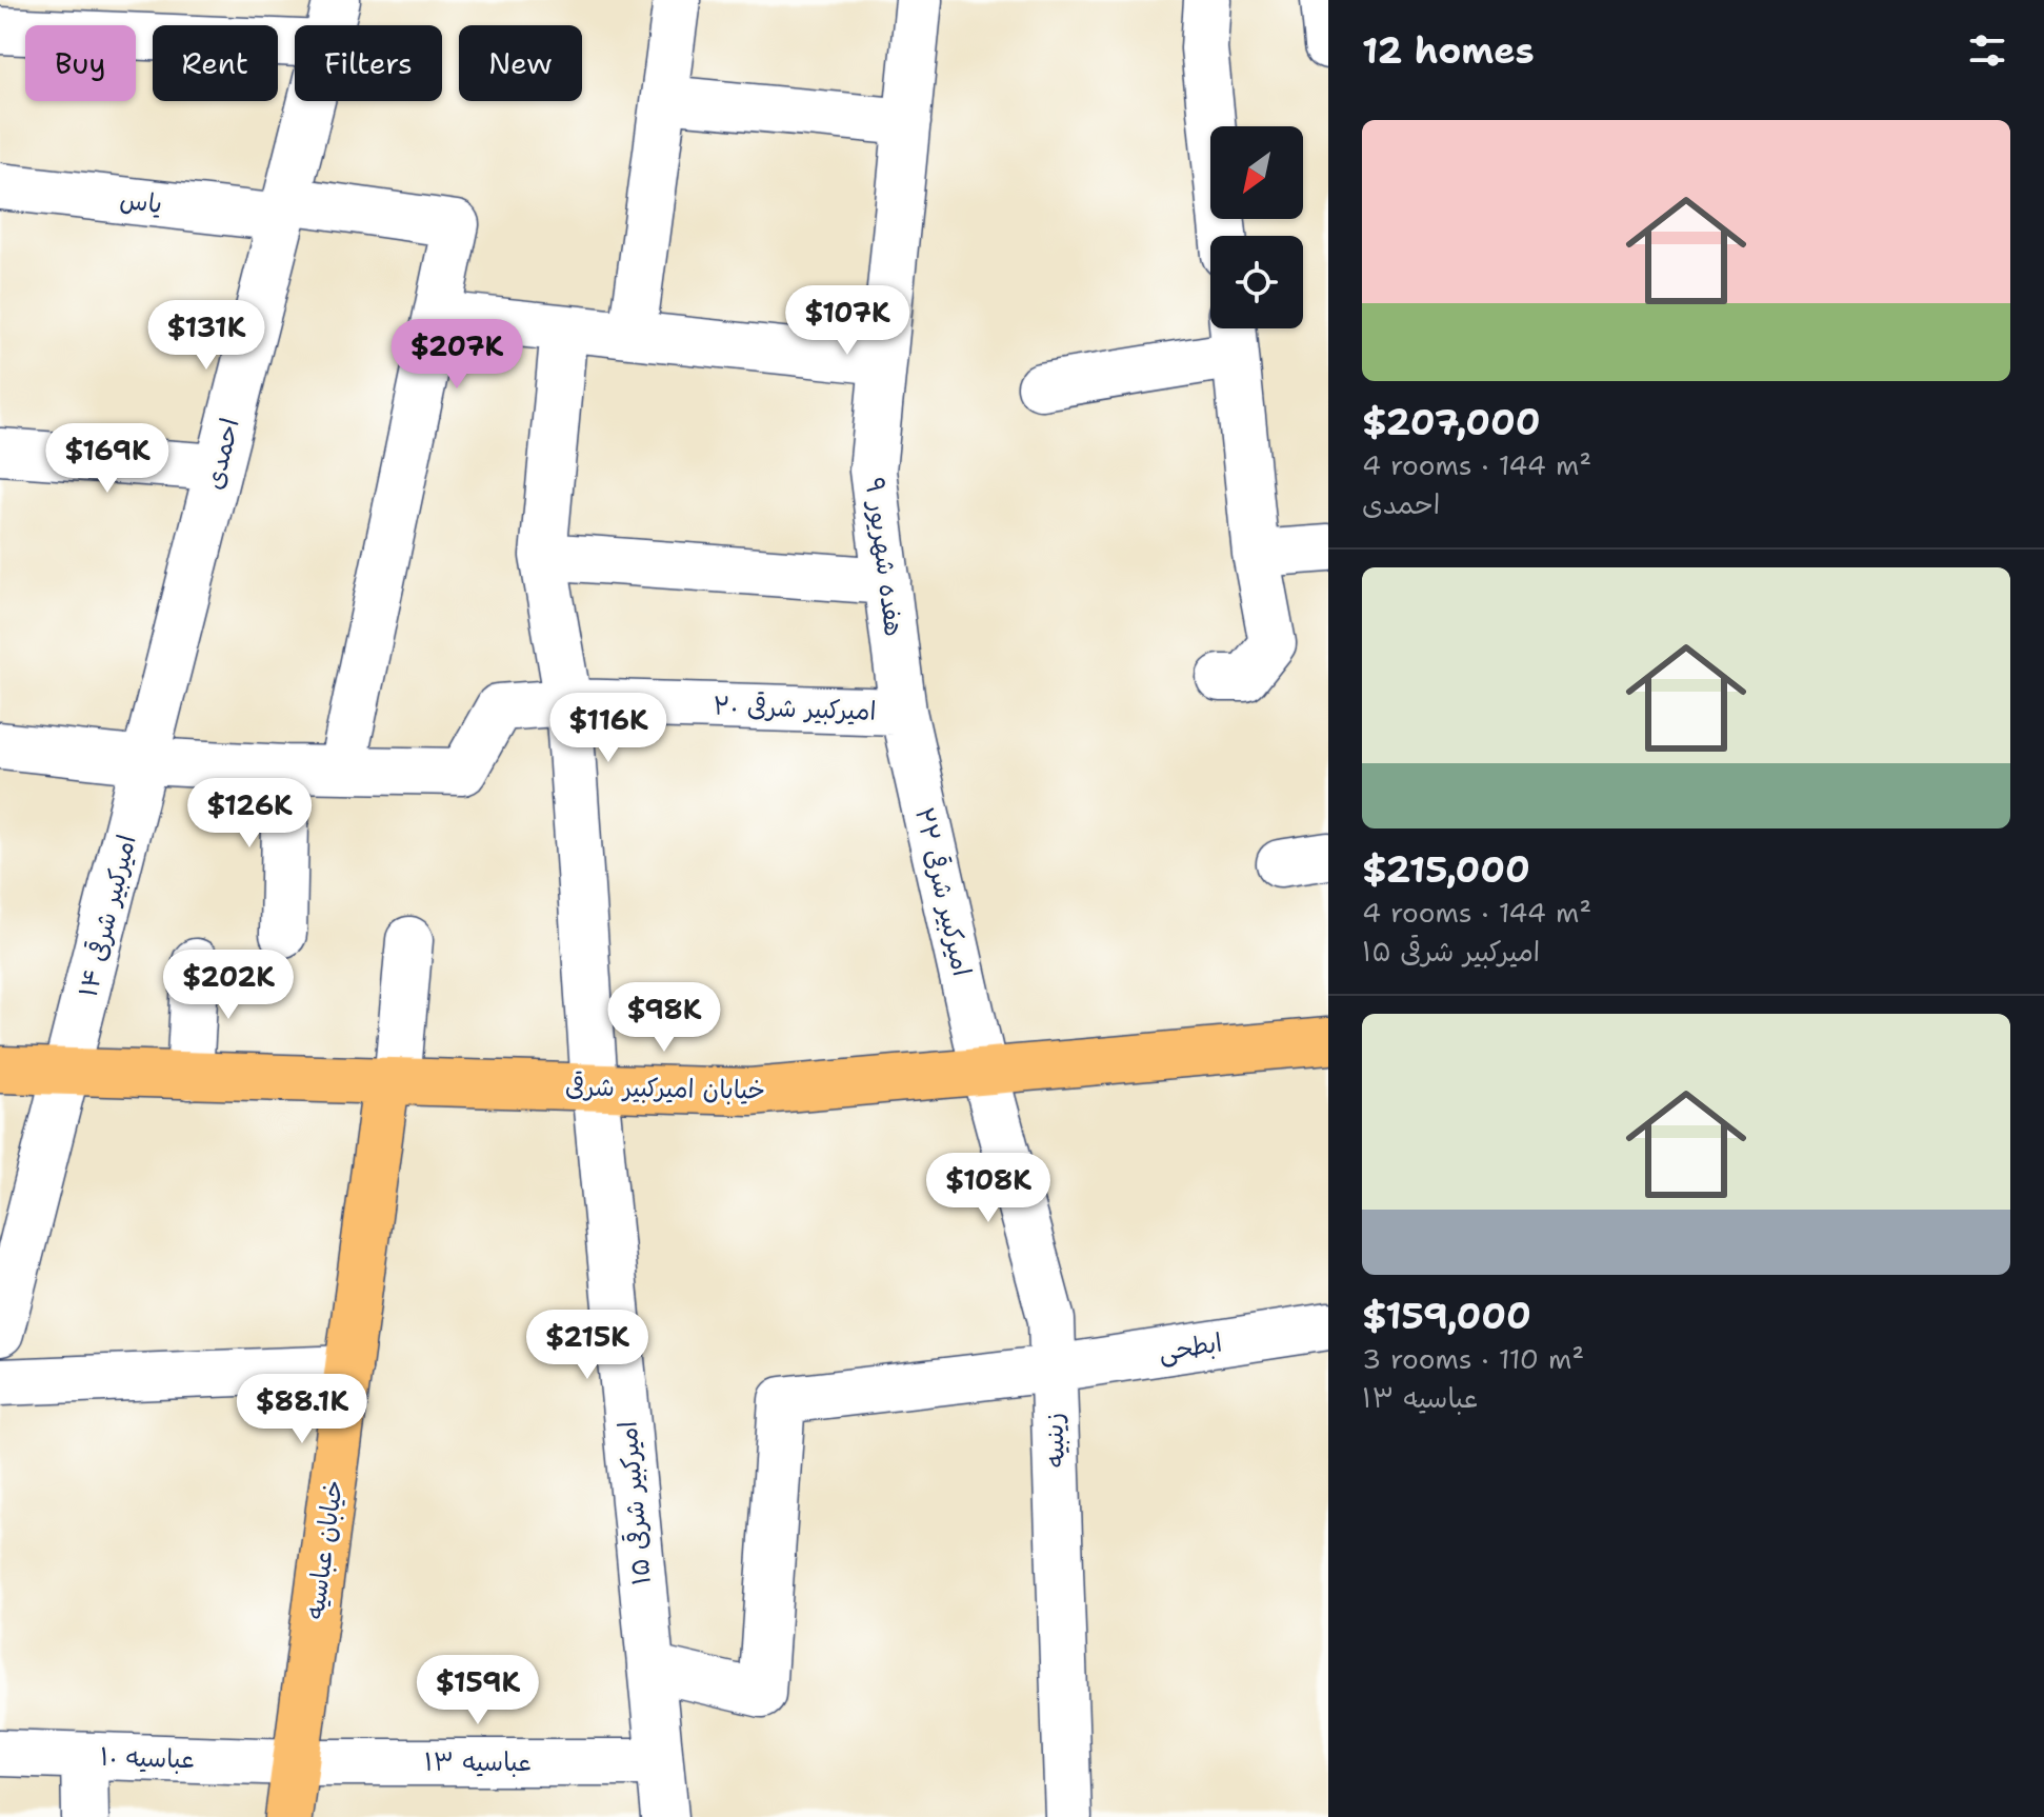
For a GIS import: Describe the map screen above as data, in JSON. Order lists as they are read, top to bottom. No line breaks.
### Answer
{"streets":{"main road":["خیابان امیرکبیر شرقی","خیابان عباسیه"],"street":["یاس","احمدی","هفده شهریور ۹","امیرکبیر شرقی ۲۰","امیرکبیر شرقی ۲۲","امیرکبیر شرقی ۱۴","ابطحی","زینبیه","امیرکبیر شرقی ۱۵","عباسیه ۱۰","عباسیه ۱۳"]},"crossings":[["یاس","احمدی"],["احمدی","امیرکبیر شرقی ۱۴"],["هفده شهریور ۹","امیرکبیر شرقی ۲۰"],["هفده شهریور ۹","امیرکبیر شرقی ۲۲"],["امیرکبیر شرقی ۲۰","امیرکبیر شرقی ۲۲"],["امیرکبیر شرقی ۲۲","خیابان امیرکبیر شرقی"],["امیرکبیر شرقی ۲۲","زینبیه"],["امیرکبیر شرقی ۱۴","خیابان امیرکبیر شرقی"],["خیابان امیرکبیر شرقی","زینبیه"],["خیابان امیرکبیر شرقی","امیرکبیر شرقی ۱۵"],["خیابان امیرکبیر شرقی","خیابان عباسیه"],["ابطحی","زینبیه"],["ابطحی","امیرکبیر شرقی ۱۵"],["امیرکبیر شرقی ۱۵","عباسیه ۱۳"],["خیابان عباسیه","عباسیه ۱۰"],["خیابان عباسیه","عباسیه ۱۳"],["عباسیه ۱۰","عباسیه ۱۳"]],"north":"bottom left","page":{"heading":"12 homes","chip":["Buy","Rent","Filters","New"],"list":[{"name":"$207,000","note":"4 rooms · 144 m² · احمدی"},{"name":"$215,000","note":"4 rooms · 144 m² · امیرکبیر شرقی ۱۵"},{"name":"$159,000","note":"3 rooms · 110 m² · عباسیه ۱۳"}],"price":["$107K","$131K","$207K","$169K","$116K","$126K","$202K","$98K","$108K","$215K","$88.1K","$159K"]}}
